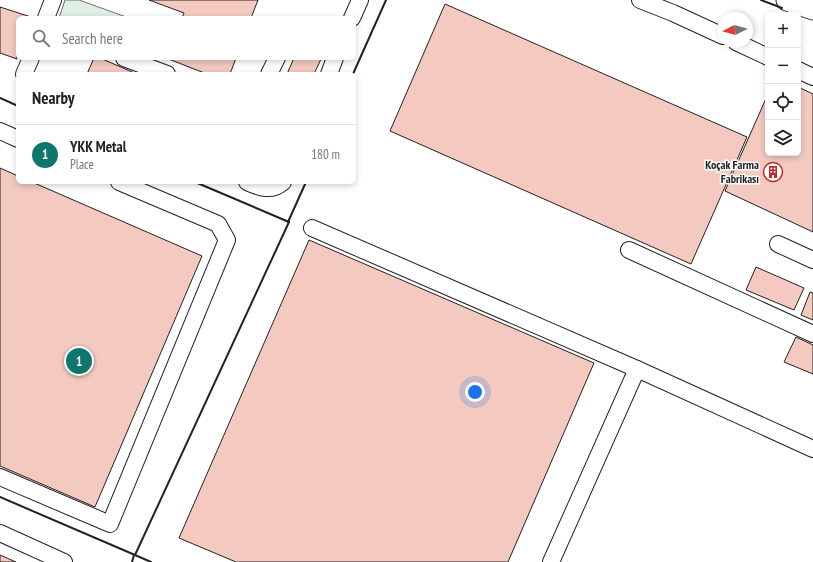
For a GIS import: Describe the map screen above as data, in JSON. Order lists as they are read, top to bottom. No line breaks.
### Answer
{"places":{"building":["Koçak Farma Fabrikası"]},"north":"left","page":{"map_buttons":["+","−"],"search":"Search here","heading":"Nearby","list":[{"mark":"1","name":"YKK Metal","note":"Place","value":"180 m"}],"pins":"1"}}
